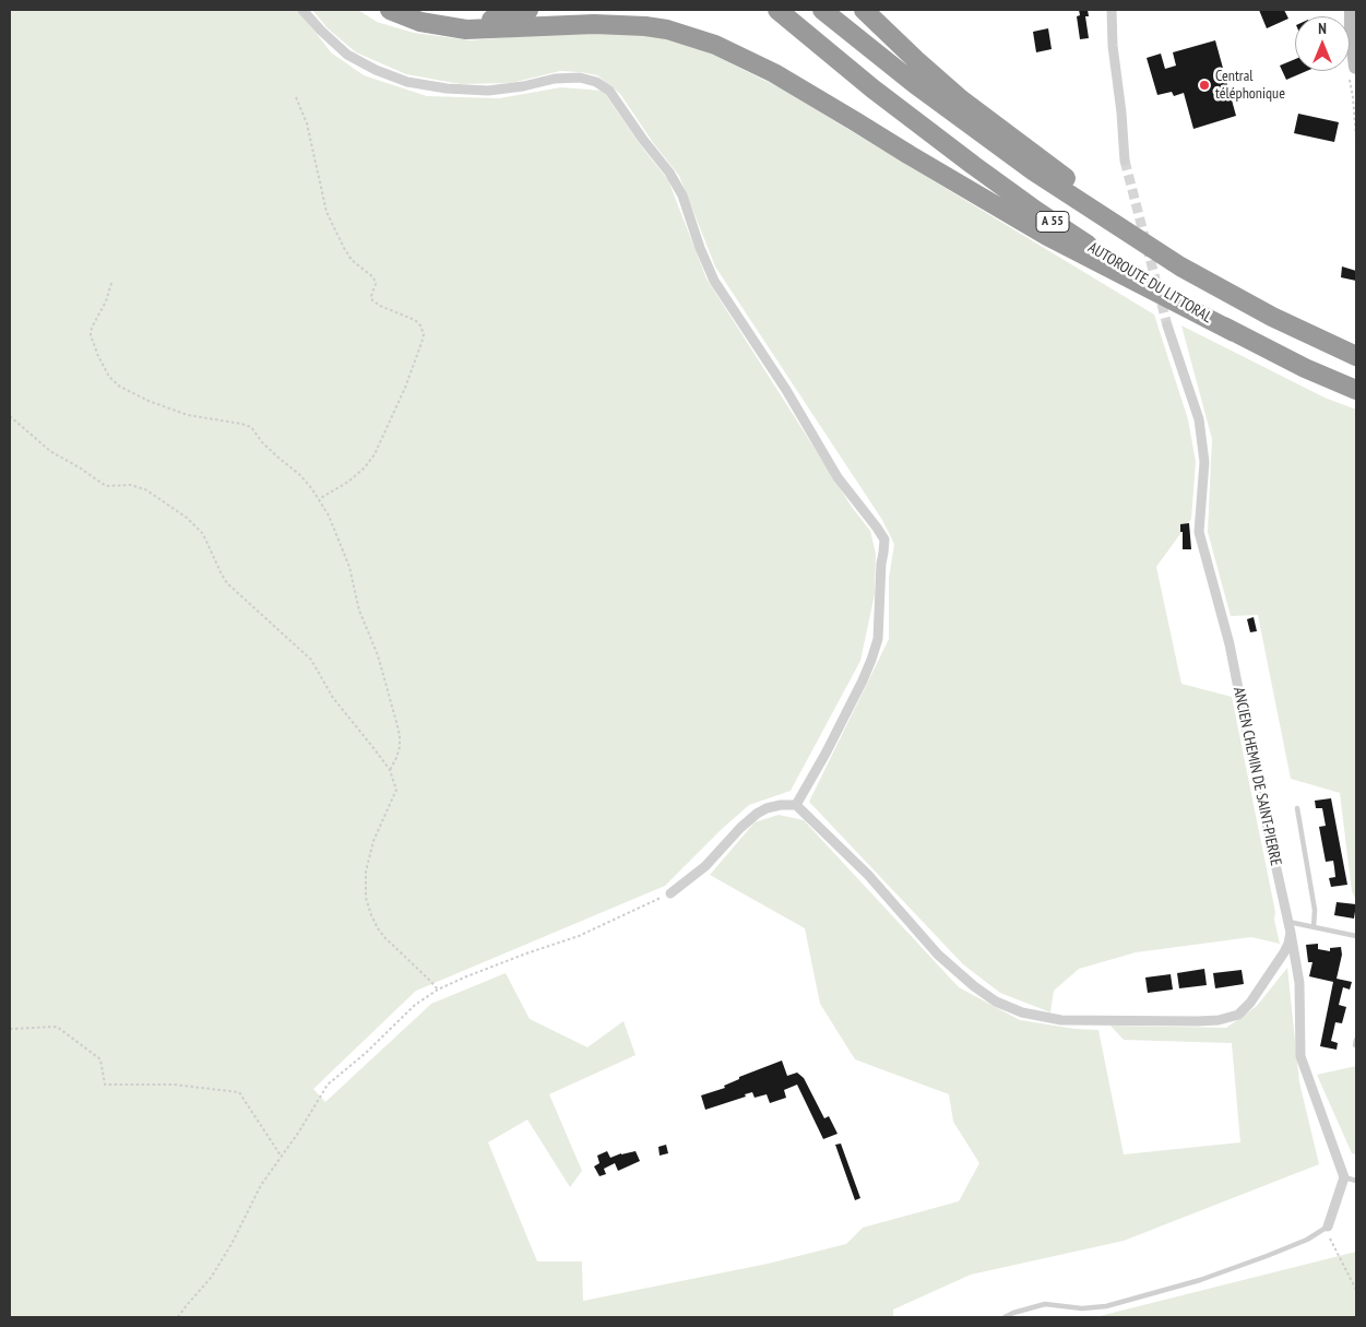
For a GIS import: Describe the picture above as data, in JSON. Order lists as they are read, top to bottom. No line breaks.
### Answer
{"streets":{"highway":["A 55","AUTOROUTE DU LITTORAL"],"street":["ANCIEN CHEMIN DE SAINT-PIERRE"]},"places":["Central téléphonique"],"north":"top"}
